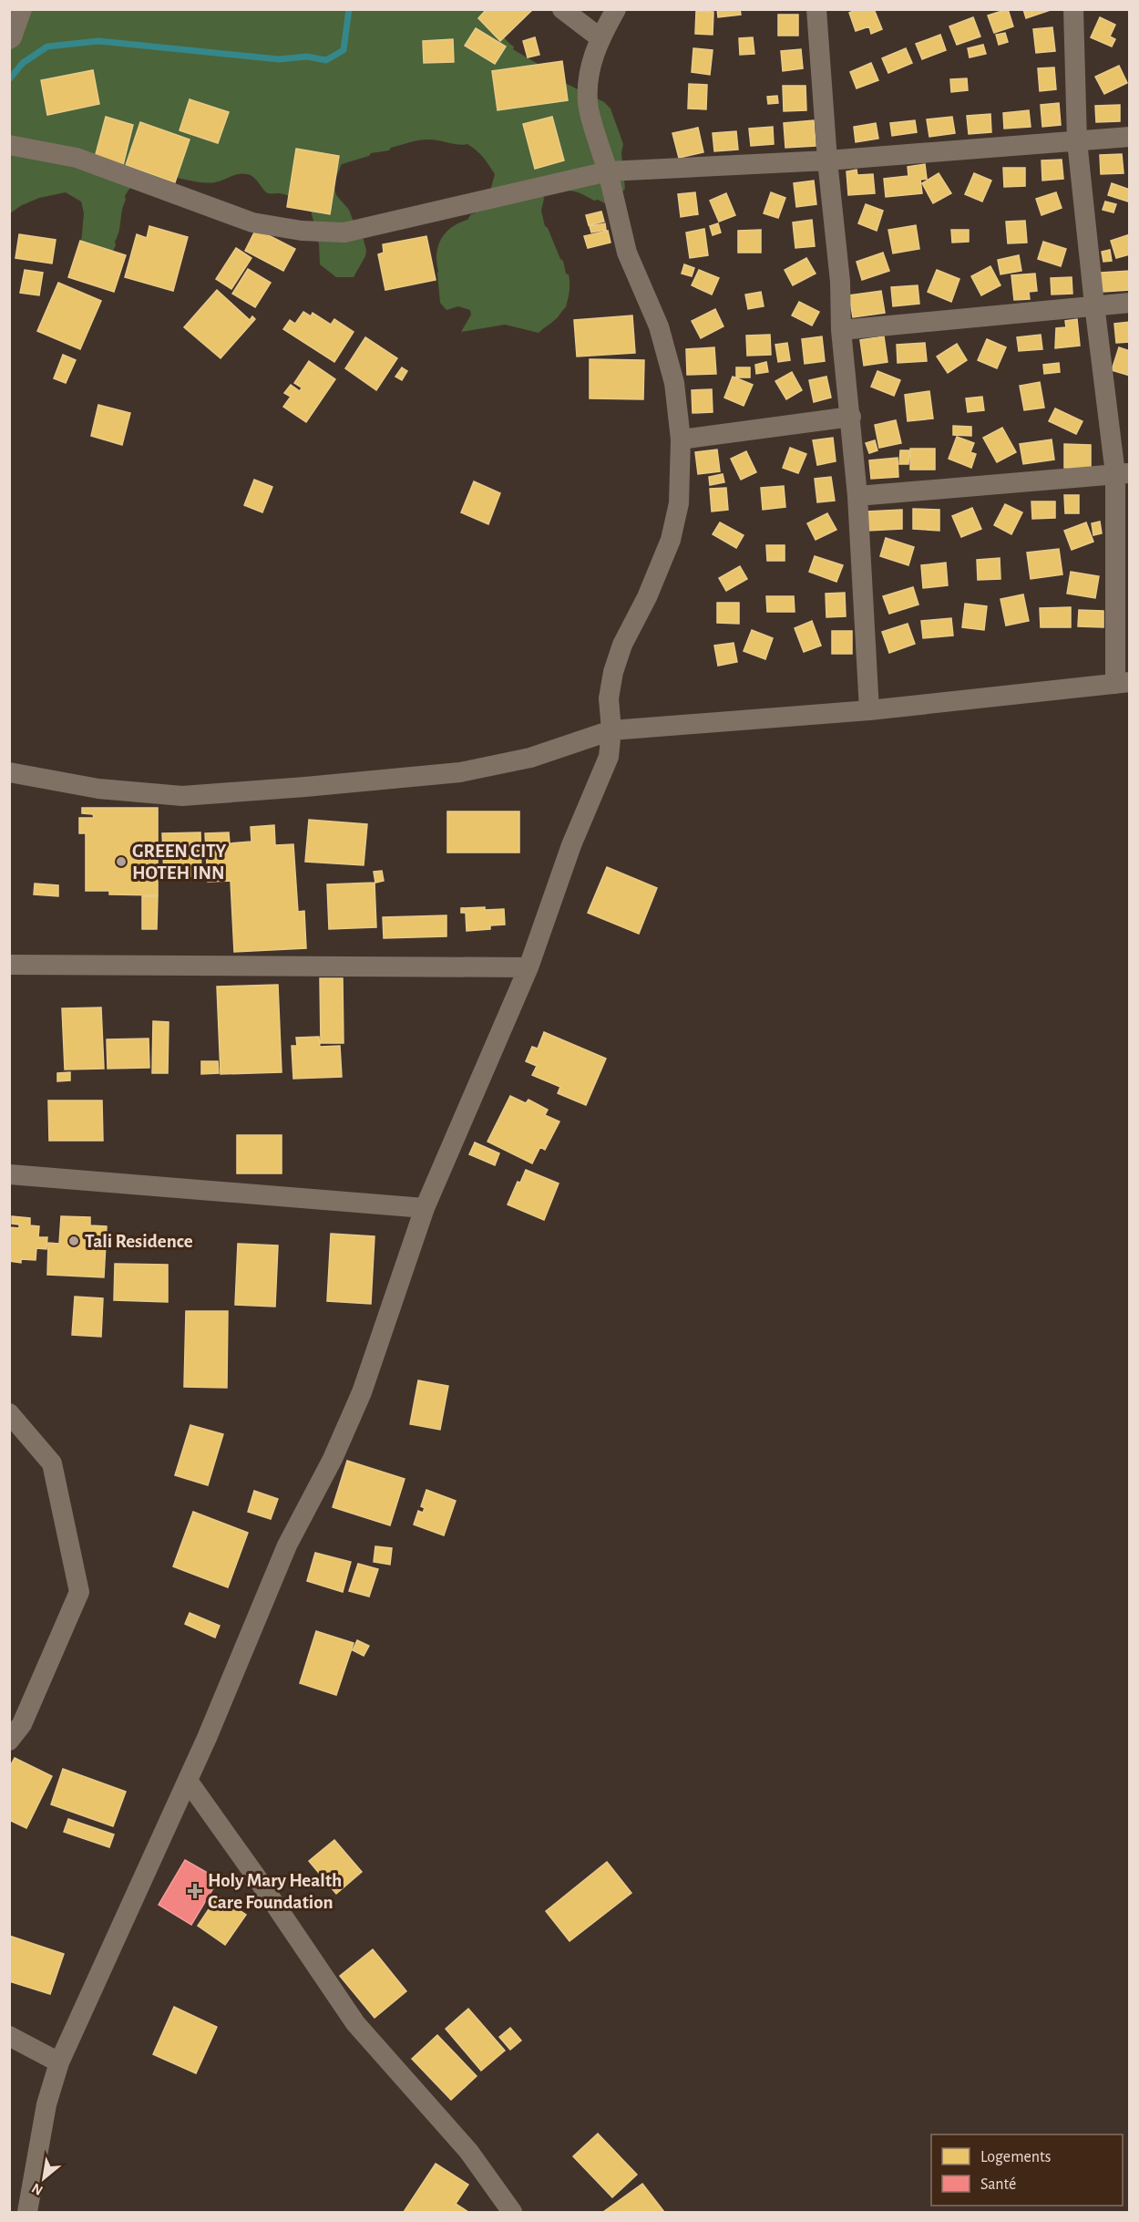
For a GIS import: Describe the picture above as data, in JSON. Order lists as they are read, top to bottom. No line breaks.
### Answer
{"places":{"other":["GREEN CITY HOTEH INN","Tali Residence"],"health":["Holy Mary Health Care Foundation"]},"legend":["Logements","Santé"],"north":"bottom left"}
